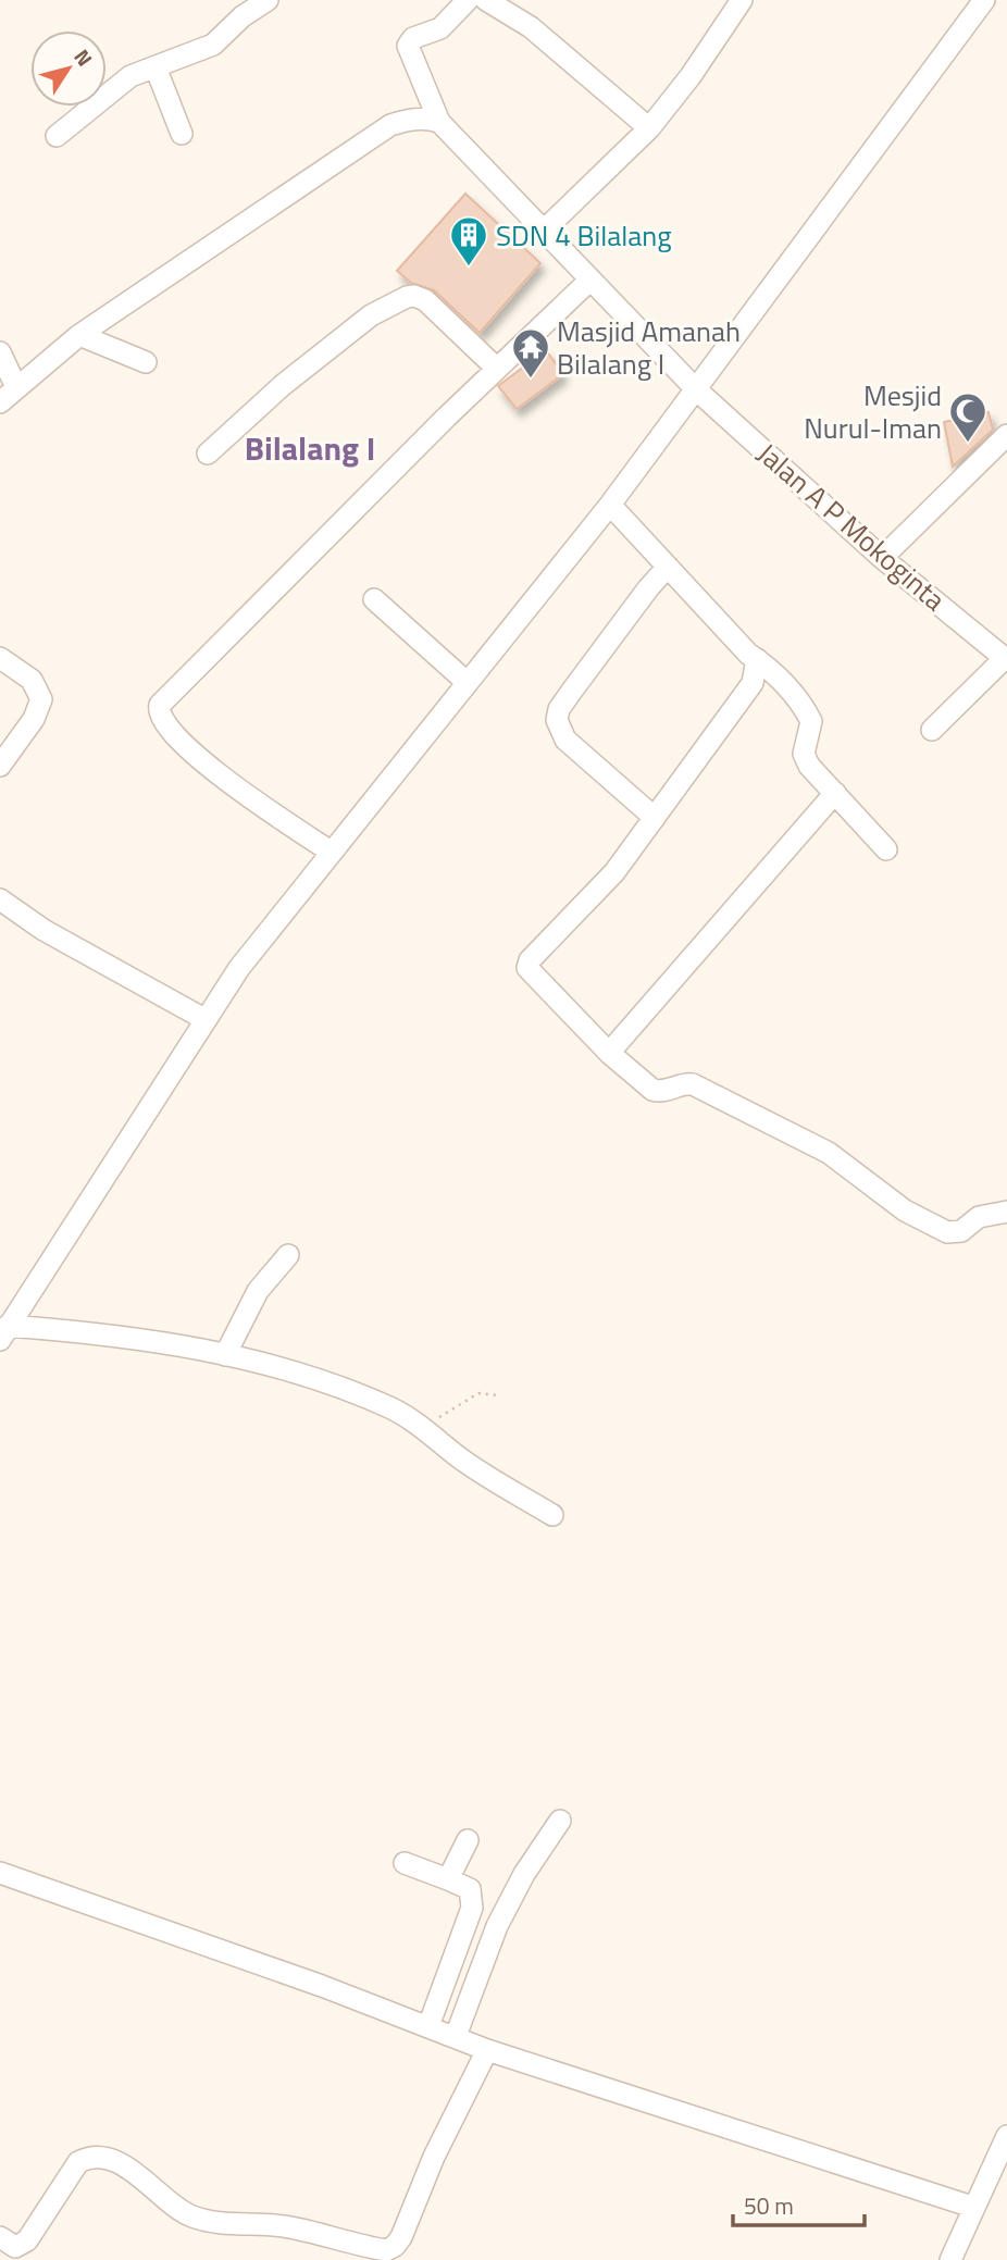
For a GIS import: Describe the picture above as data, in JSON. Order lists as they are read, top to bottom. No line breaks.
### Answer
{"streets":{"street":["Jalan A P Mokoginta"]},"districts":["Bilalang I"],"places":{"building":["SDN 4 Bilalang"],"temple":["Masjid Amanah Bilalang I"],"mosque":["Mesjid Nurul-Iman"]},"scale_bar":"50 m","north":"top right"}
